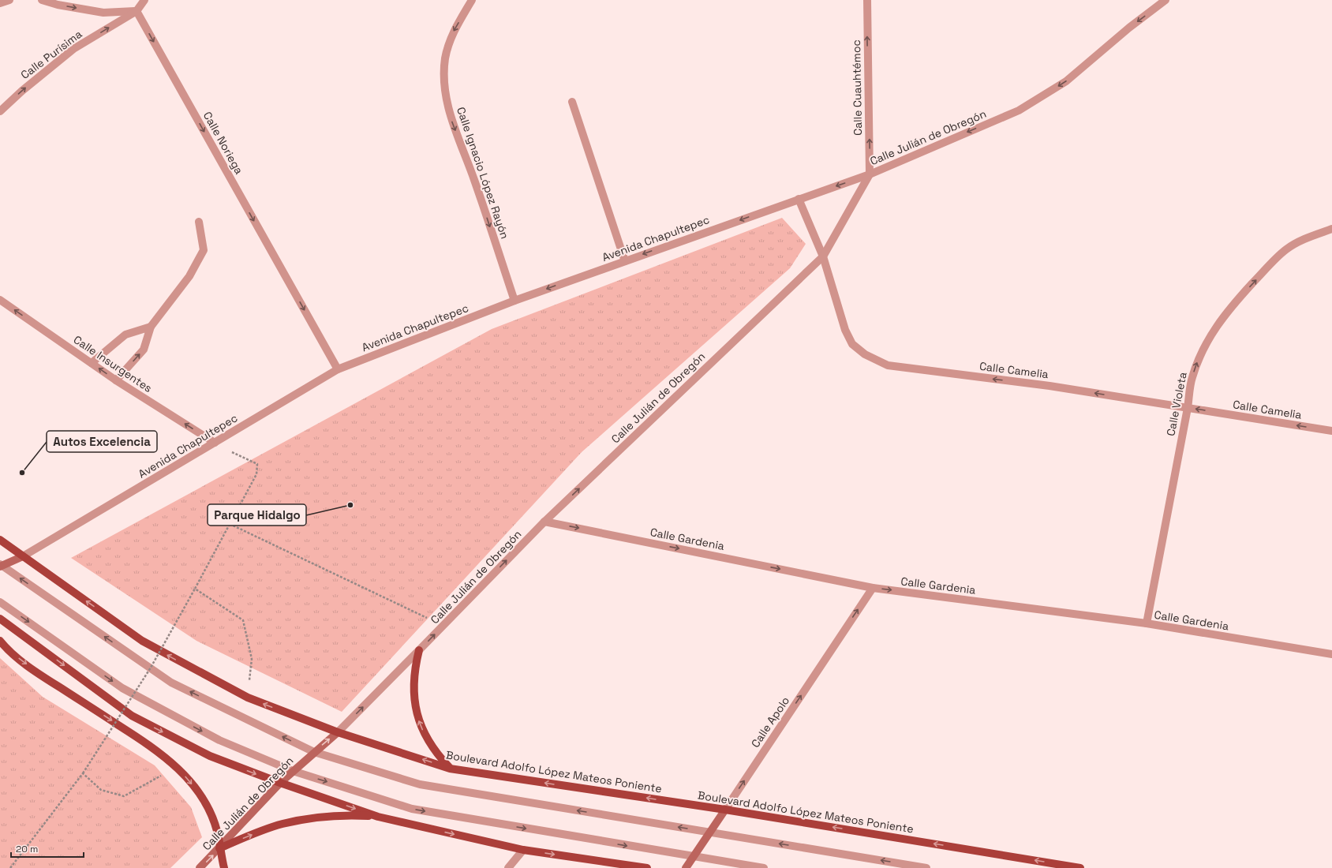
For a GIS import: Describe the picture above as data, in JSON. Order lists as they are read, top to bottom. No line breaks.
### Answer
{"streets":{"main road":["Boulevard Adolfo López Mateos Poniente"],"street":["Calle Purísima","Calle Cuauhtémoc","Calle Julián de Obregón","Calle Noriega","Calle Ignacio López Rayón","Avenida Chapultepec","Calle Insurgentes","Calle Camelia","Calle Violeta","Calle Gardenia","Calle Apolo"]},"crossings":[["Calle Purísima","Calle Noriega"],["Calle Cuauhtémoc","Calle Julián de Obregón"],["Calle Cuauhtémoc","Avenida Chapultepec"],["Calle Julián de Obregón","Avenida Chapultepec"],["Calle Julián de Obregón","Calle Camelia"],["Calle Julián de Obregón","Calle Gardenia"],["Calle Julián de Obregón","Boulevard Adolfo López Mateos Poniente"],["Calle Noriega","Avenida Chapultepec"],["Calle Ignacio López Rayón","Avenida Chapultepec"],["Avenida Chapultepec","Calle Insurgentes"],["Avenida Chapultepec","Calle Camelia"],["Avenida Chapultepec","Boulevard Adolfo López Mateos Poniente"],["Calle Camelia","Calle Violeta"],["Calle Violeta","Calle Gardenia"],["Calle Gardenia","Calle Apolo"],["Calle Apolo","Boulevard Adolfo López Mateos Poniente"]],"one_way":["Calle Purísima","Calle Cuauhtémoc","Calle Noriega","Calle Ignacio López Rayón","Avenida Chapultepec","Calle Insurgentes","Calle Camelia","Calle Violeta","Calle Gardenia","Calle Apolo"],"places":["Autos Excelencia","Parque Hidalgo"],"scale_bar":"20 m"}
